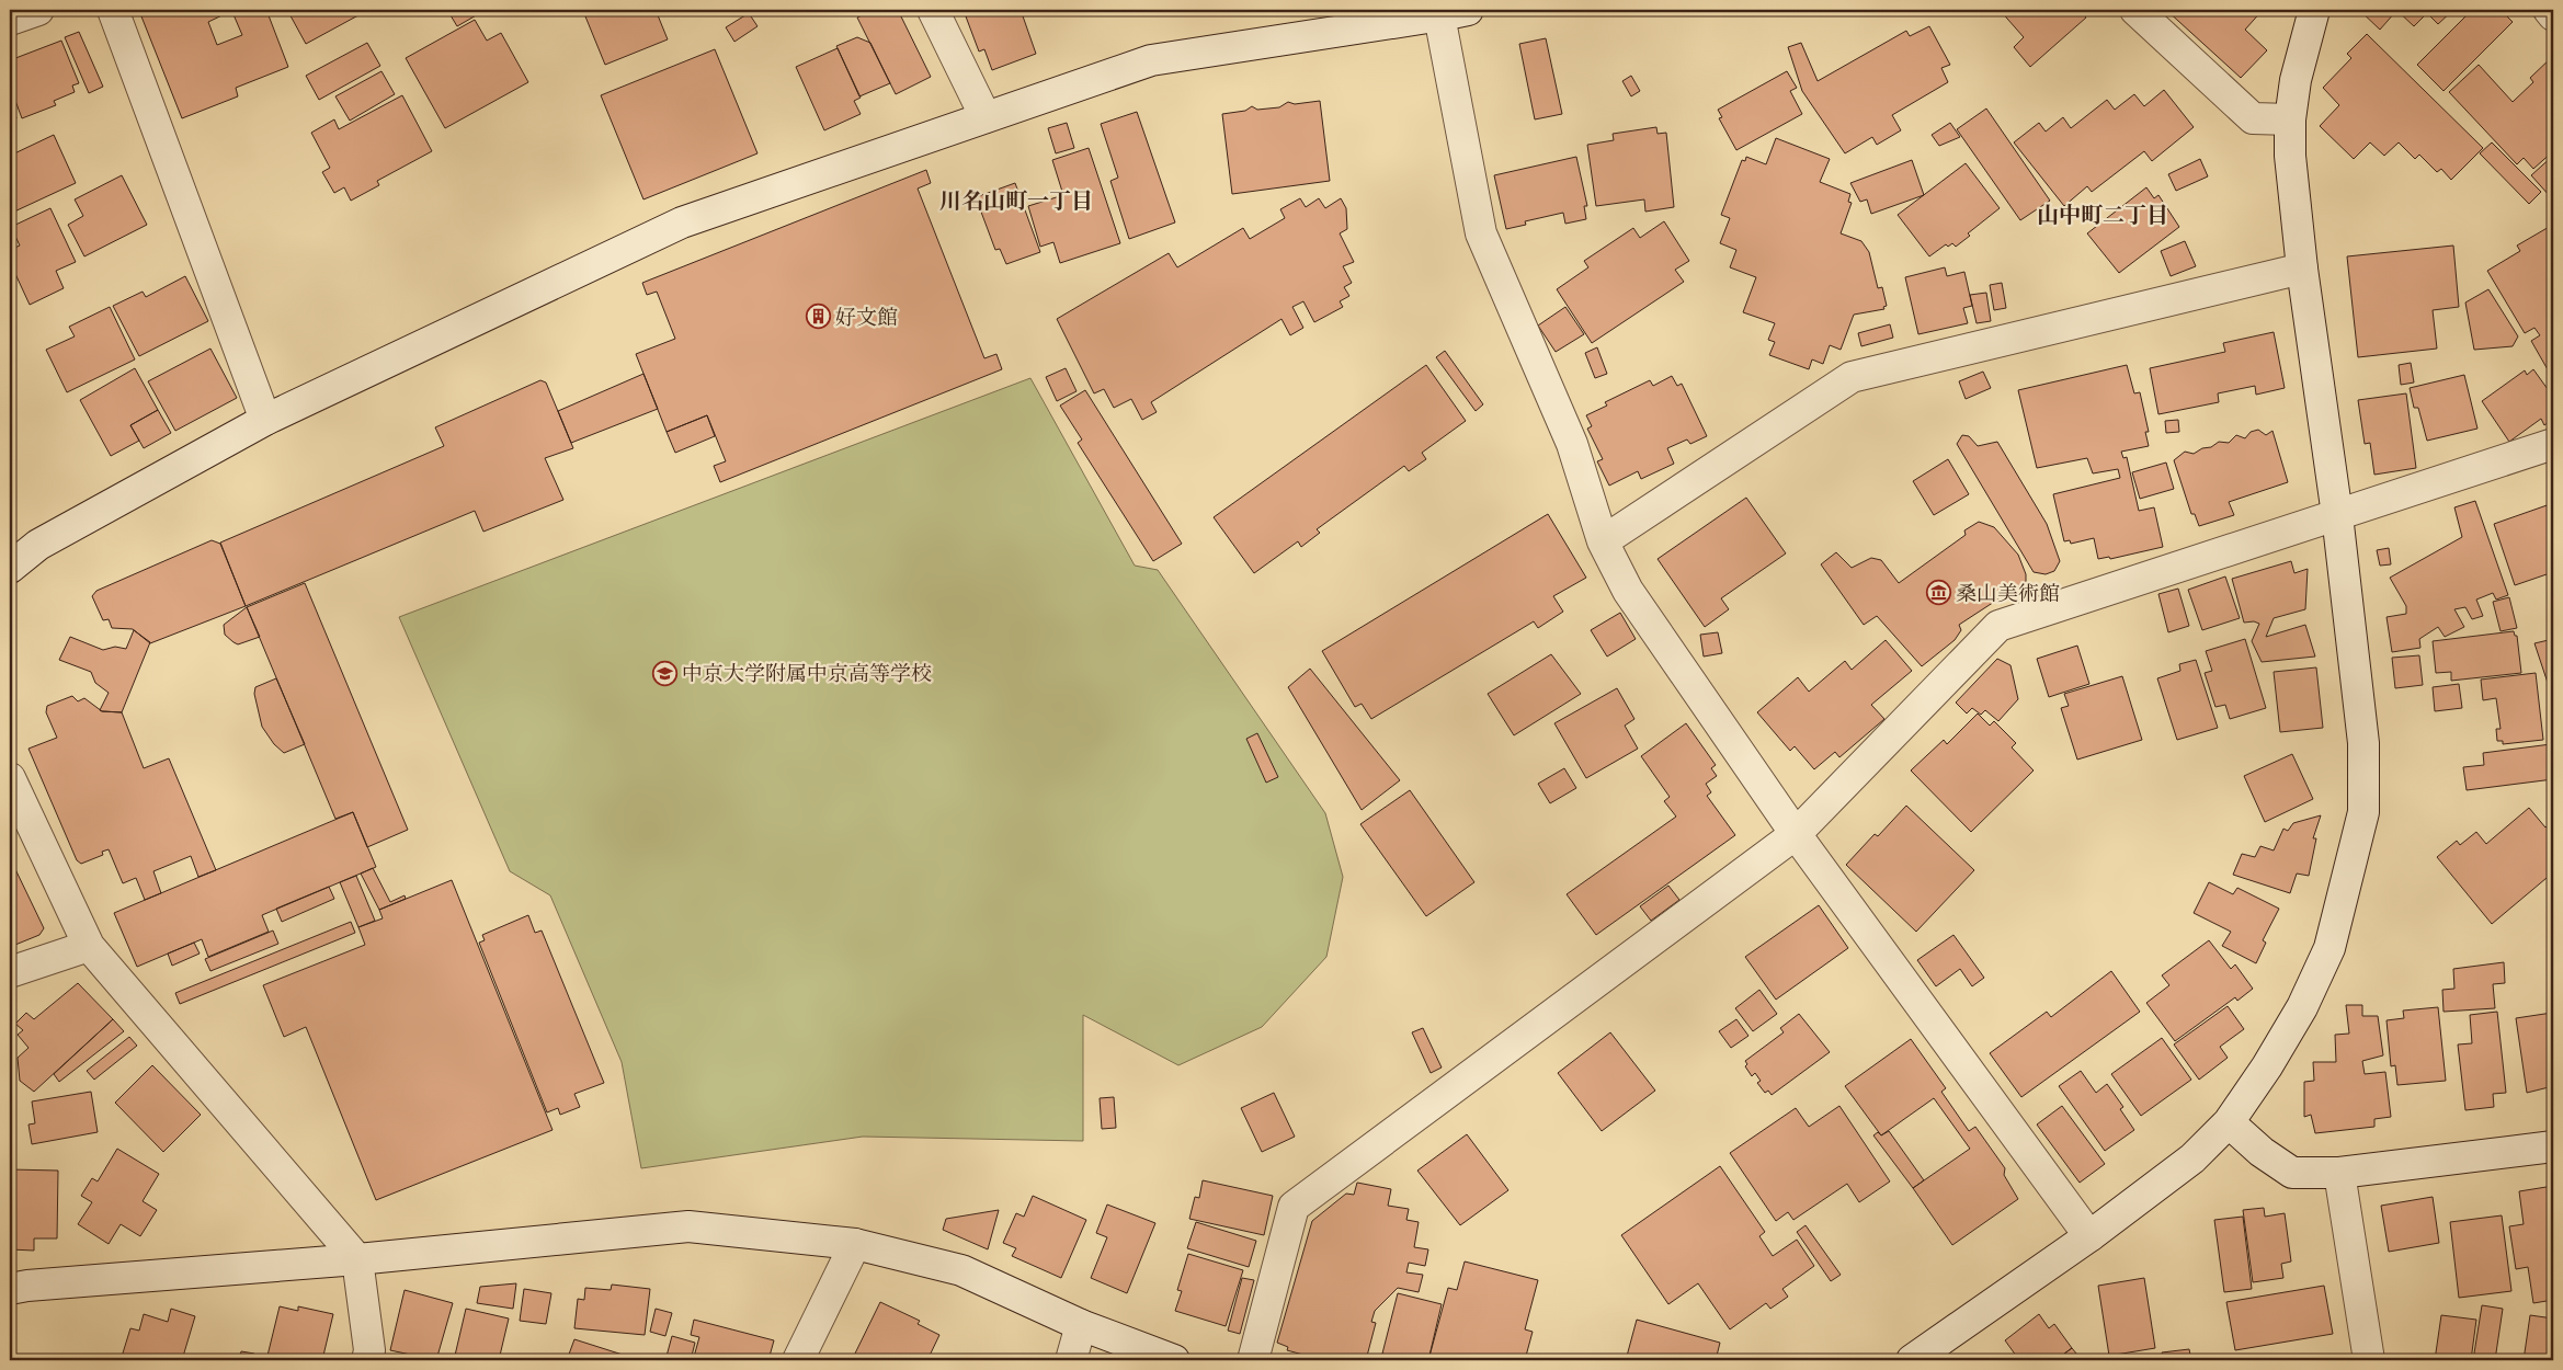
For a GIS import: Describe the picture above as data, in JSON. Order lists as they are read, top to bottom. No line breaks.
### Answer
{"districts":["川名山町一丁目","山中町二丁目"],"places":{"building":["好文館"],"museum":["桑山美術館"],"school or university":["中京大学附属中京高等学校"]}}
